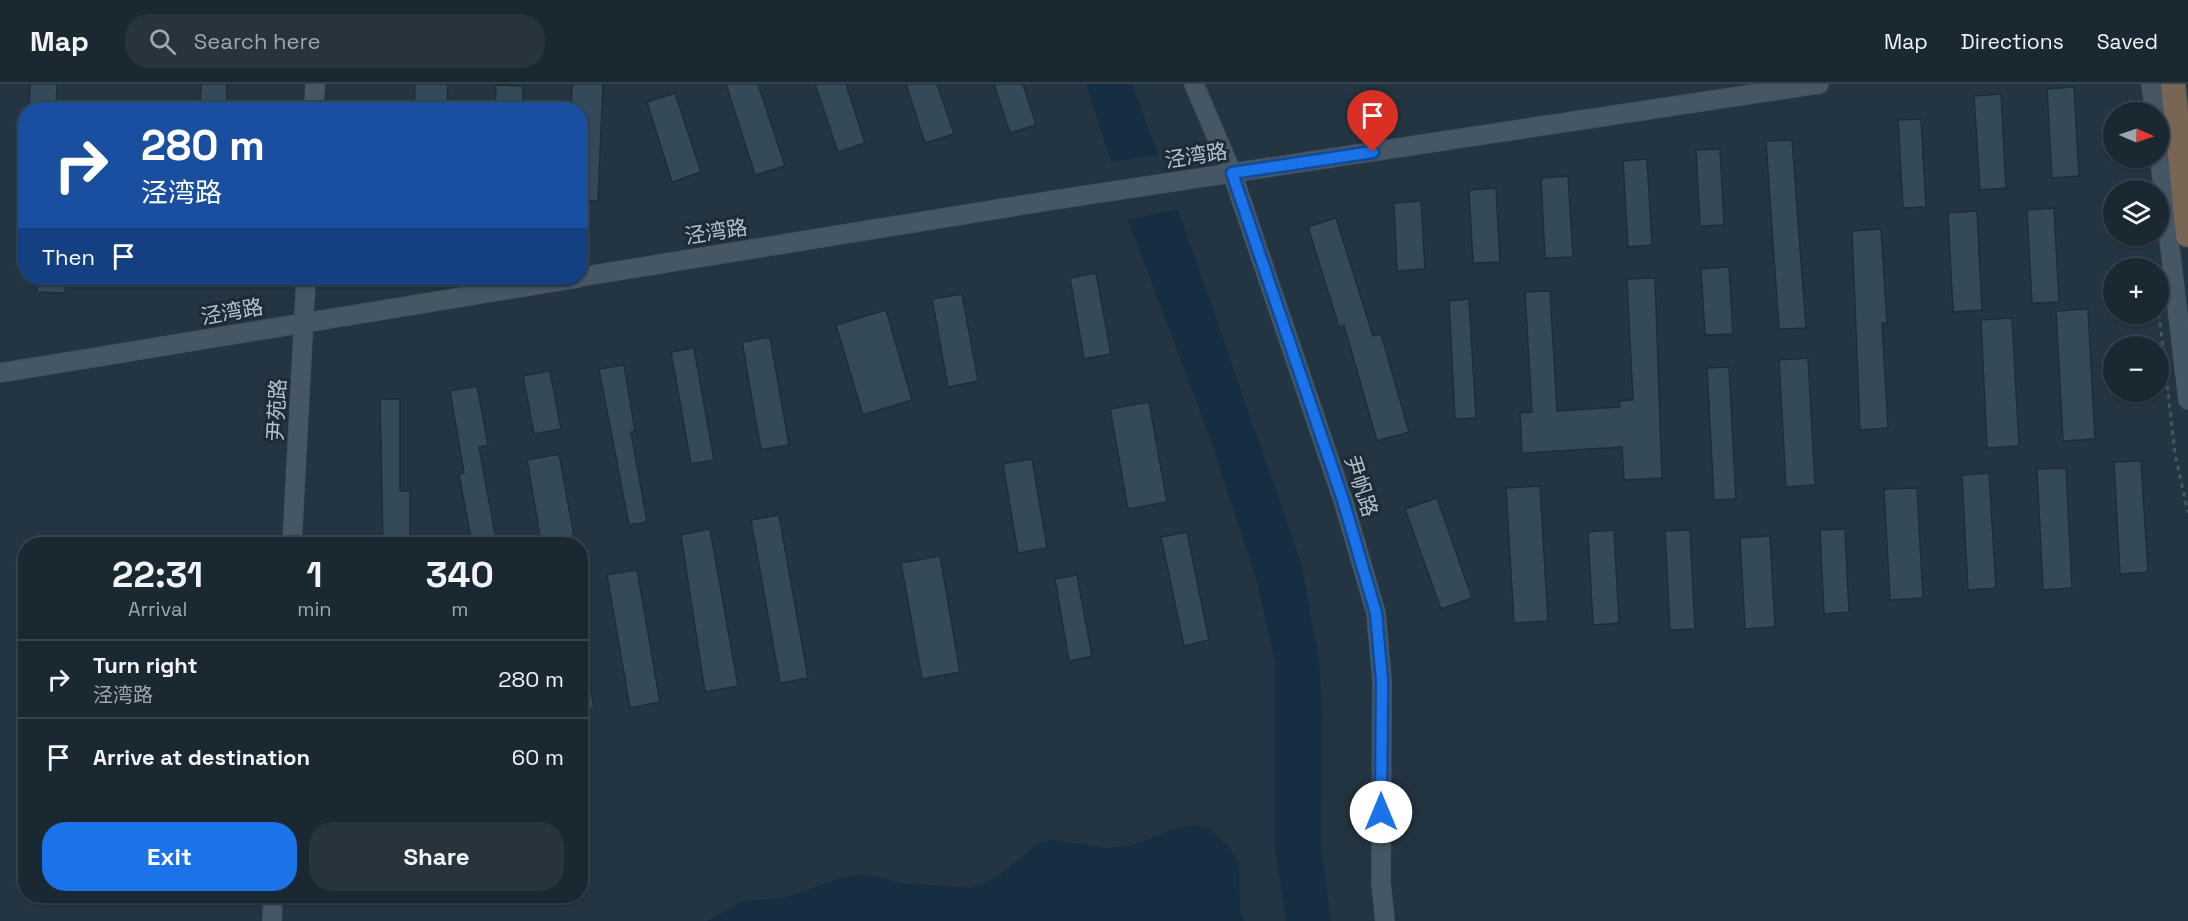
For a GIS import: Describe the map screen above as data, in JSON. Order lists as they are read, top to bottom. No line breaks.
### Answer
{"streets":{"street":["泾湾路","尹苑路","尹帆路"]},"crossings":[["泾湾路","尹苑路"],["泾湾路","尹帆路"]],"north":"right","page":{"header":"Map","search":"Search here","nav":["Map","Directions","Saved"],"map_buttons":["+","−"],"turn":["280 m","泾湾路"],"then":"Then","eta":["22:31","Arrival","1","min","340","m"],"list":[{"name":"Turn right","note":"泾湾路","value":"280 m"},{"name":"Arrive at destination","value":"60 m"}],"buttons":["Exit","Share"]}}
